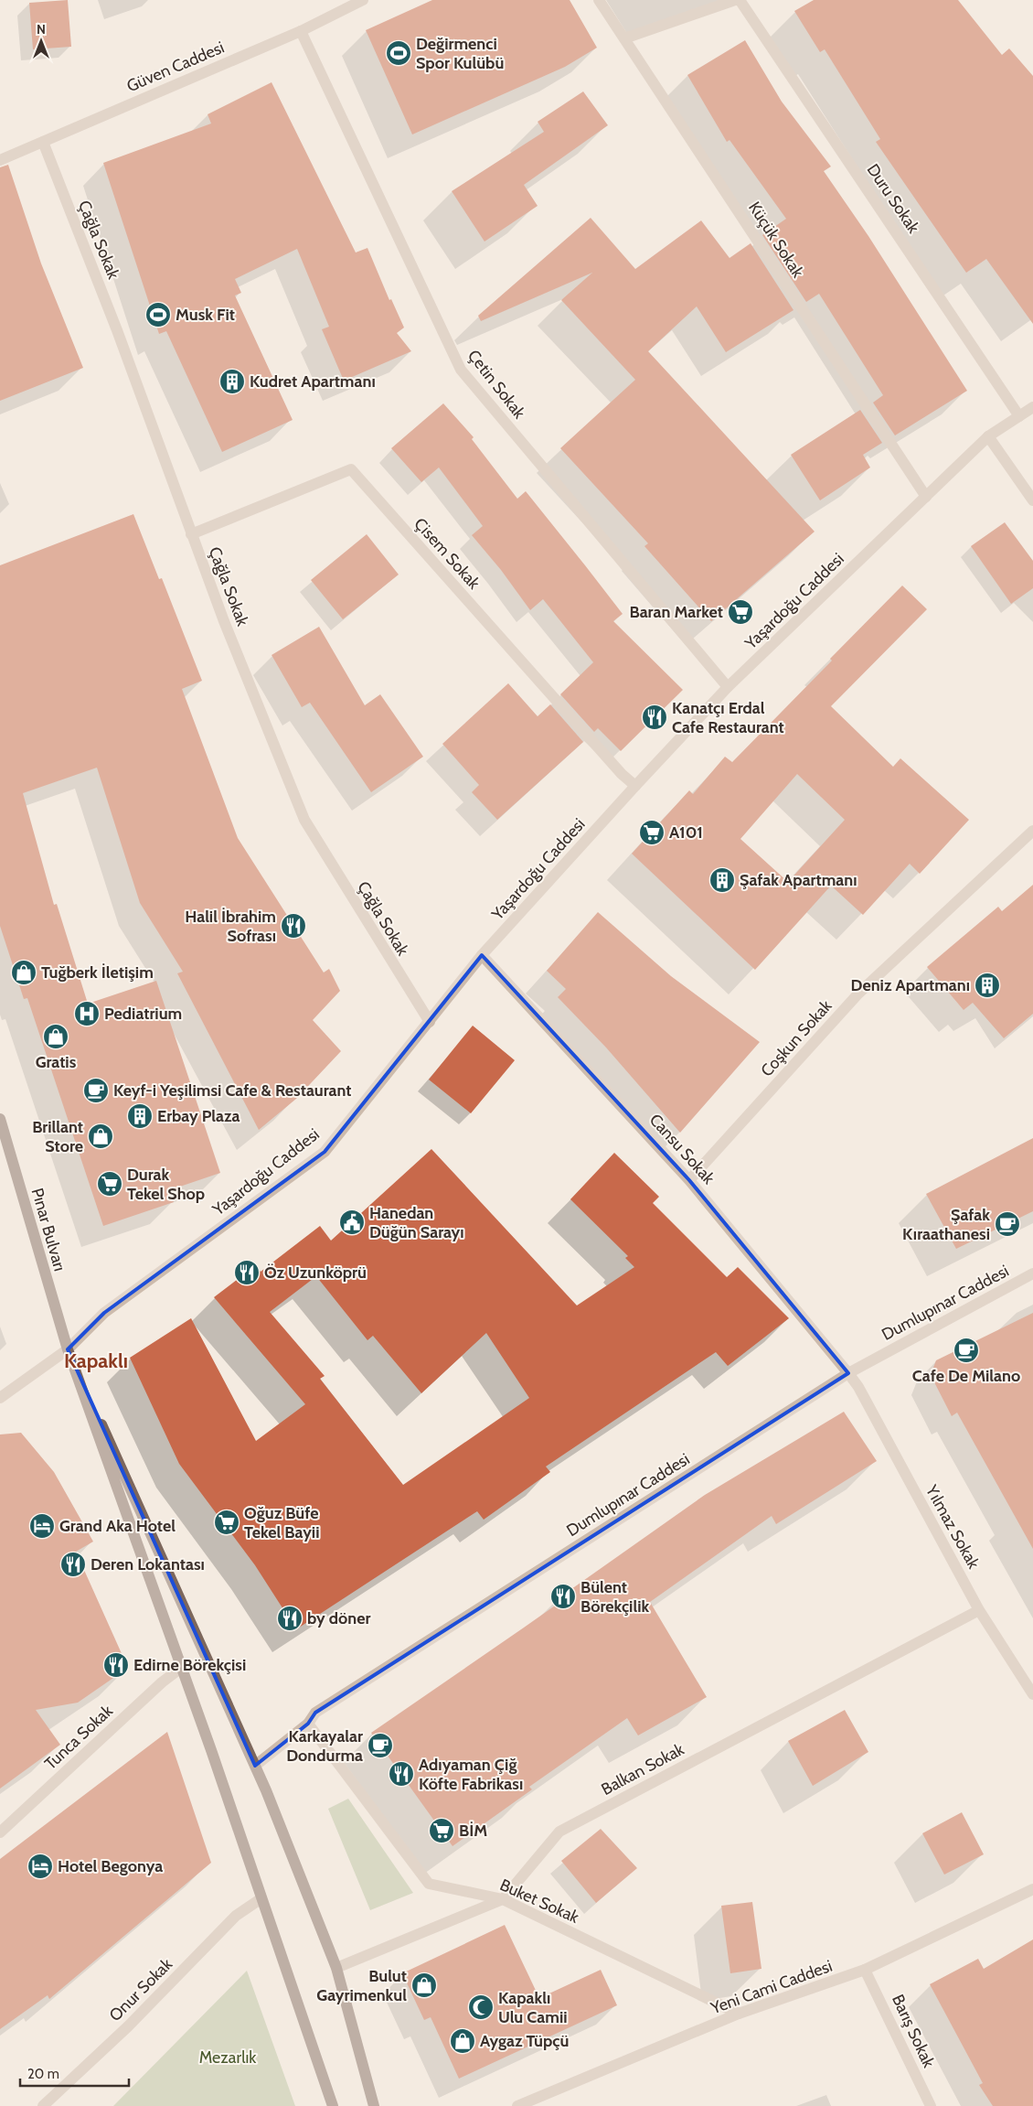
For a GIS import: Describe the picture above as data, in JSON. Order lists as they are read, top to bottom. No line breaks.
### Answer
{"streets":{"main road":["Pınar Bulvarı"],"street":["Güven Caddesi","Duru Sokak","Çağla Sokak","Küçük Sokak","Çetin Sokak","Çisem Sokak","Yaşardoğu Caddesi","Coşkun Sokak","Cansu Sokak","Dumlupınar Caddesi","Yılmaz Sokak","Tunca Sokak","Balkan Sokak","Buket Sokak","Yeni Cami Caddesi","Onur Sokak","Barış Sokak"]},"crossings":[["Güven Caddesi","Çağla Sokak"],["Güven Caddesi","Çetin Sokak"],["Duru Sokak","Yaşardoğu Caddesi"],["Çağla Sokak","Çisem Sokak"],["Çağla Sokak","Yaşardoğu Caddesi"],["Küçük Sokak","Yaşardoğu Caddesi"],["Çetin Sokak","Yaşardoğu Caddesi"],["Çisem Sokak","Yaşardoğu Caddesi"],["Yaşardoğu Caddesi","Cansu Sokak"],["Yaşardoğu Caddesi","Pınar Bulvarı"],["Coşkun Sokak","Cansu Sokak"],["Cansu Sokak","Dumlupınar Caddesi"],["Cansu Sokak","Yılmaz Sokak"],["Dumlupınar Caddesi","Yılmaz Sokak"],["Dumlupınar Caddesi","Buket Sokak"],["Yılmaz Sokak","Balkan Sokak"],["Balkan Sokak","Buket Sokak"],["Buket Sokak","Yeni Cami Caddesi"],["Yeni Cami Caddesi","Barış Sokak"]],"districts":["Kapaklı"],"parks":["Mezarlık"],"places":{"sports":["Değirmenci Spor Kulübü","Musk Fit"],"building":["Kudret Apartmanı","Şafak Apartmanı","Deniz Apartmanı","Erbay Plaza"],"supermarket":["Baran Market","A101","Durak Tekel Shop","Oğuz Büfe Tekel Bayii","BİM"],"restaurant":["Kanatçı Erdal Cafe Restaurant","Halil İbrahim Sofrası","Öz Uzunköprü","Deren Lokantası","Bülent Börekçilik","by döner","Edirne Börekçisi","Adıyaman Çiğ Köfte Fabrikası"],"shop":["Tuğberk İletişim","Gratis","Brillant Store","Bulut Gayrimenkul","Aygaz Tüpçü"],"hospital":["Pediatrium"],"cafe":["Keyf-i Yeşilimsi Cafe & Restaurant","Şafak Kıraathanesi","Cafe De Milano","Karkayalar Dondurma"],"public building":["Hanedan Düğün Sarayı"],"hotel":["Grand Aka Hotel","Hotel Begonya"],"mosque":["Kapaklı Ulu Camii"]},"scale_bar":"20 m","north":"top"}
